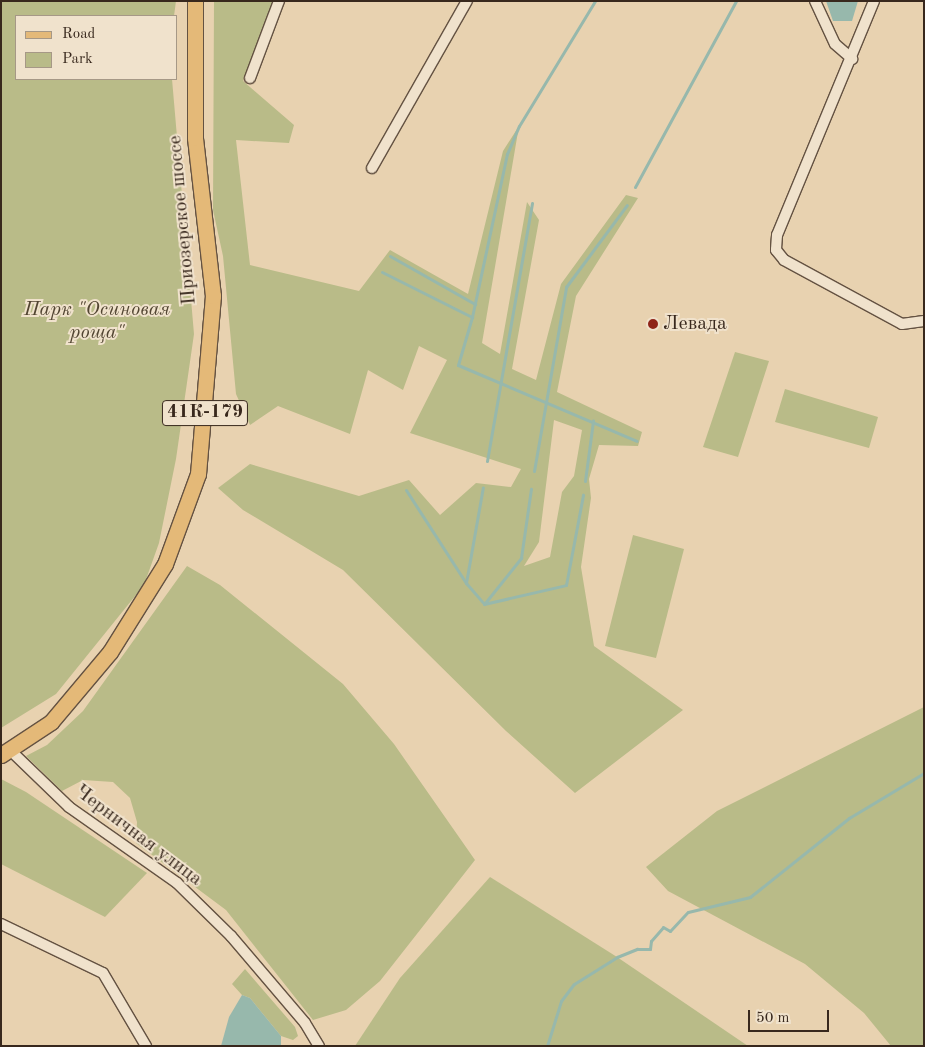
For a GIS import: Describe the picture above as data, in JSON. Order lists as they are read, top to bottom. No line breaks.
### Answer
{"streets":{"main road":["Приозерское шоссе","41К-179"],"street":["Черничная улица"]},"crossings":[["Приозерское шоссе","Черничная улица"]],"parks":["Парк \"Осиновая роща\""],"places":["Левада"],"legend":["Road","Park"],"scale_bar":"50 m"}
